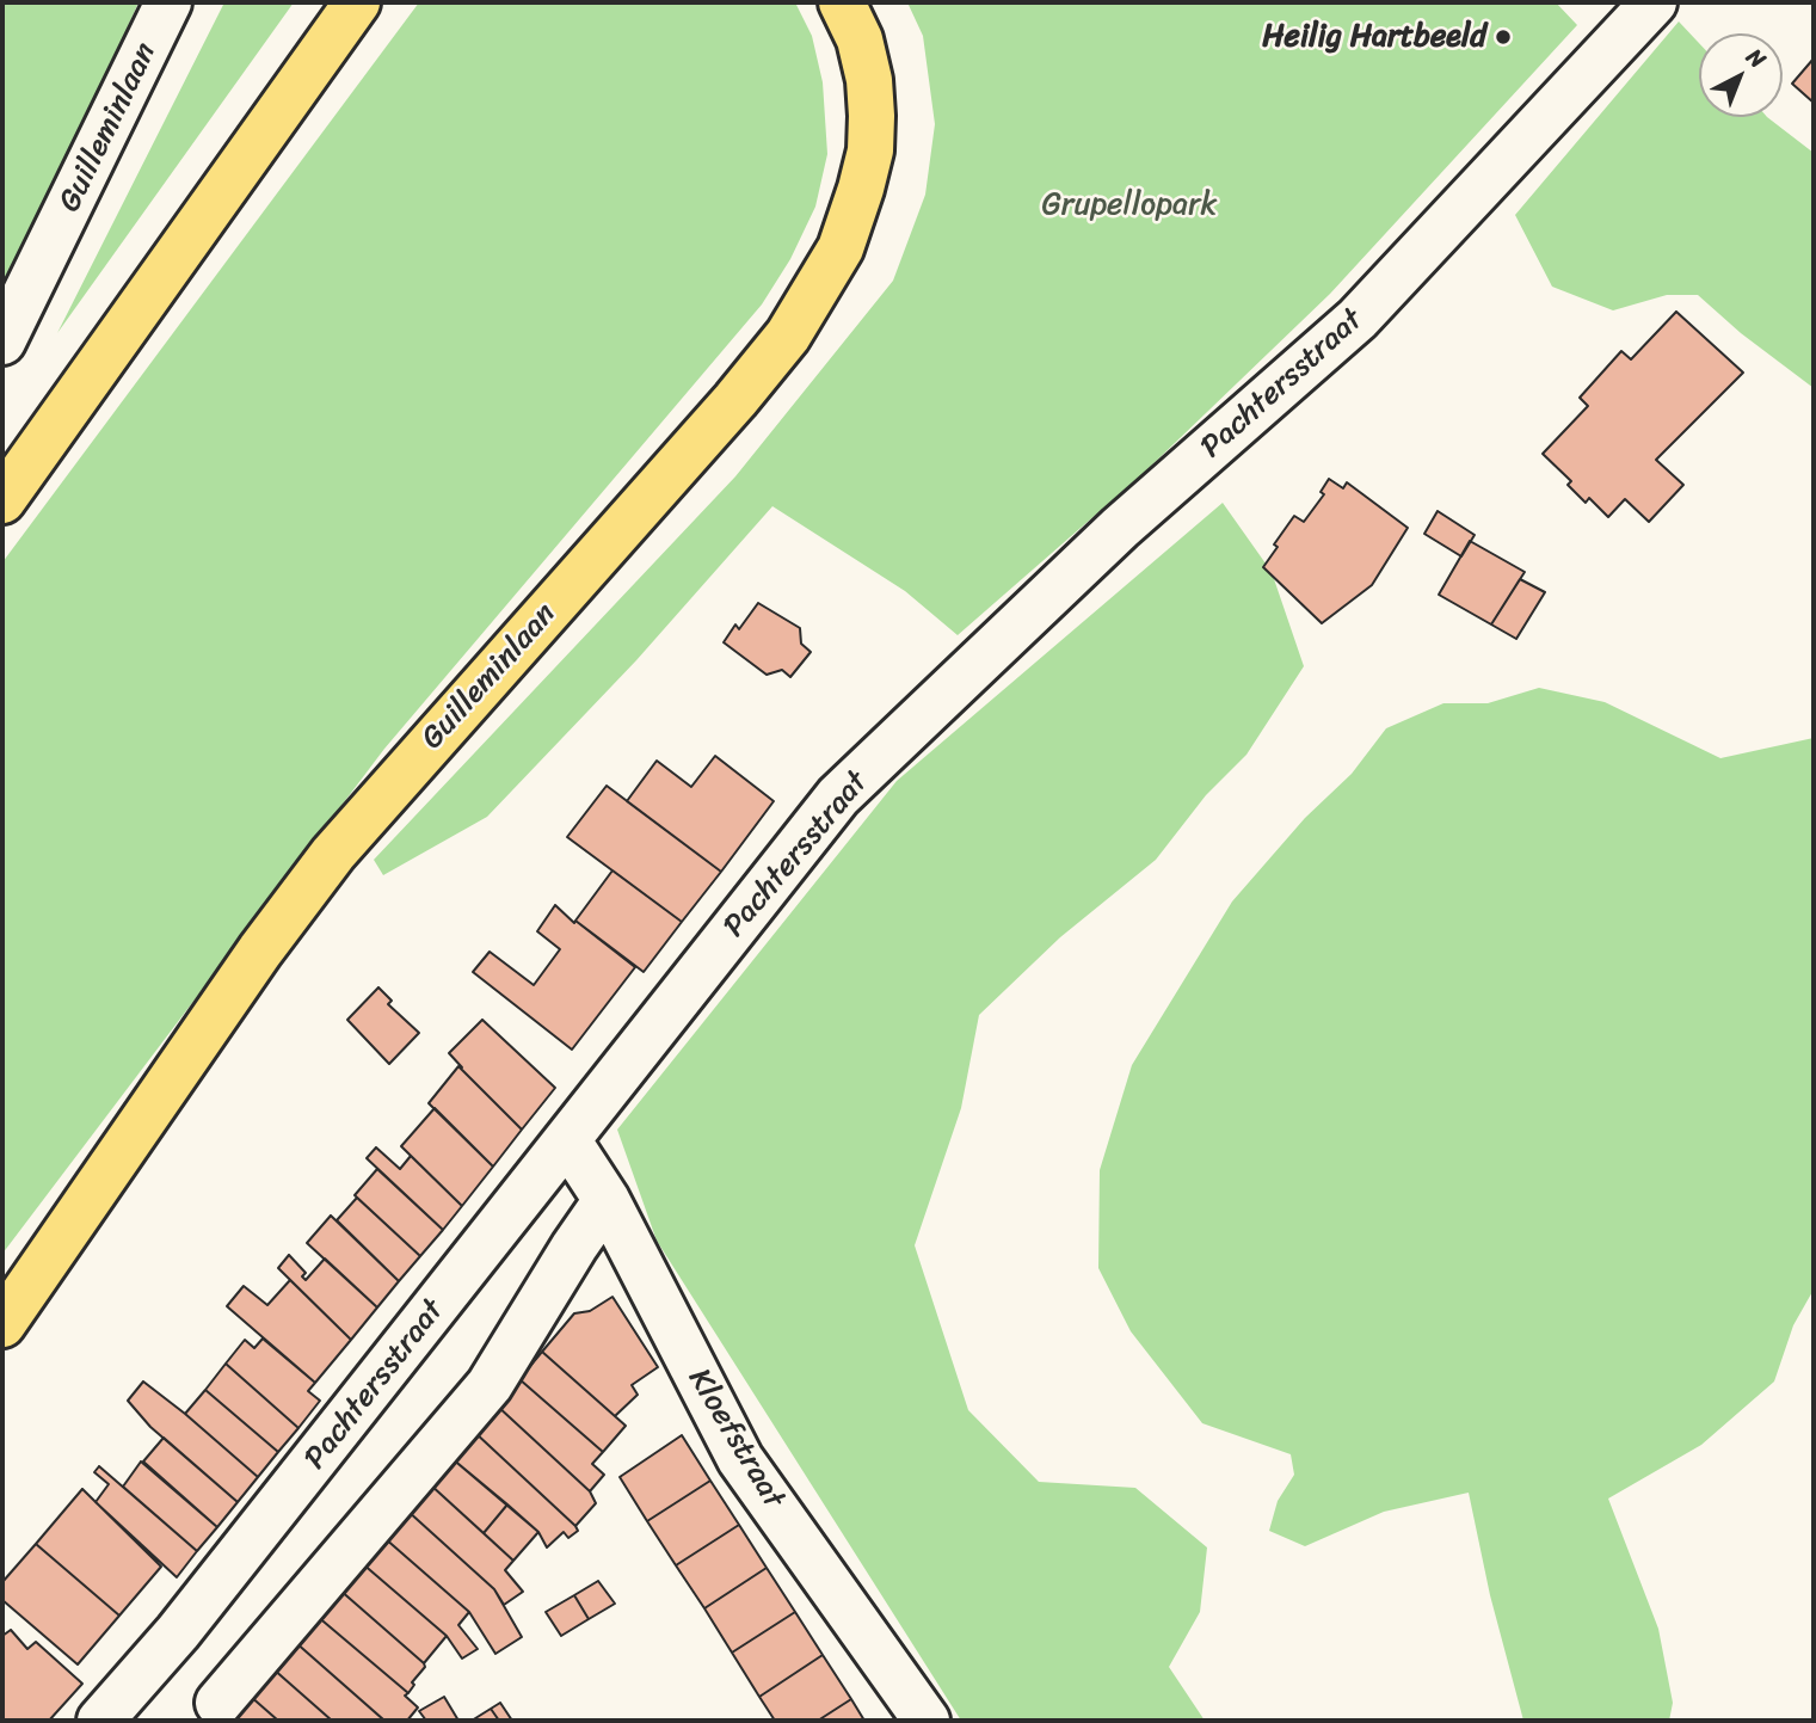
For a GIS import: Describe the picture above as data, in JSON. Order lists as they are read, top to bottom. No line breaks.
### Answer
{"streets":{"main road":["Guilleminlaan"],"street":["Pachtersstraat","Kloefstraat"]},"crossings":[["Pachtersstraat","Kloefstraat"]],"parks":["Grupellopark"],"places":["Heilig Hartbeeld"],"north":"top right"}
